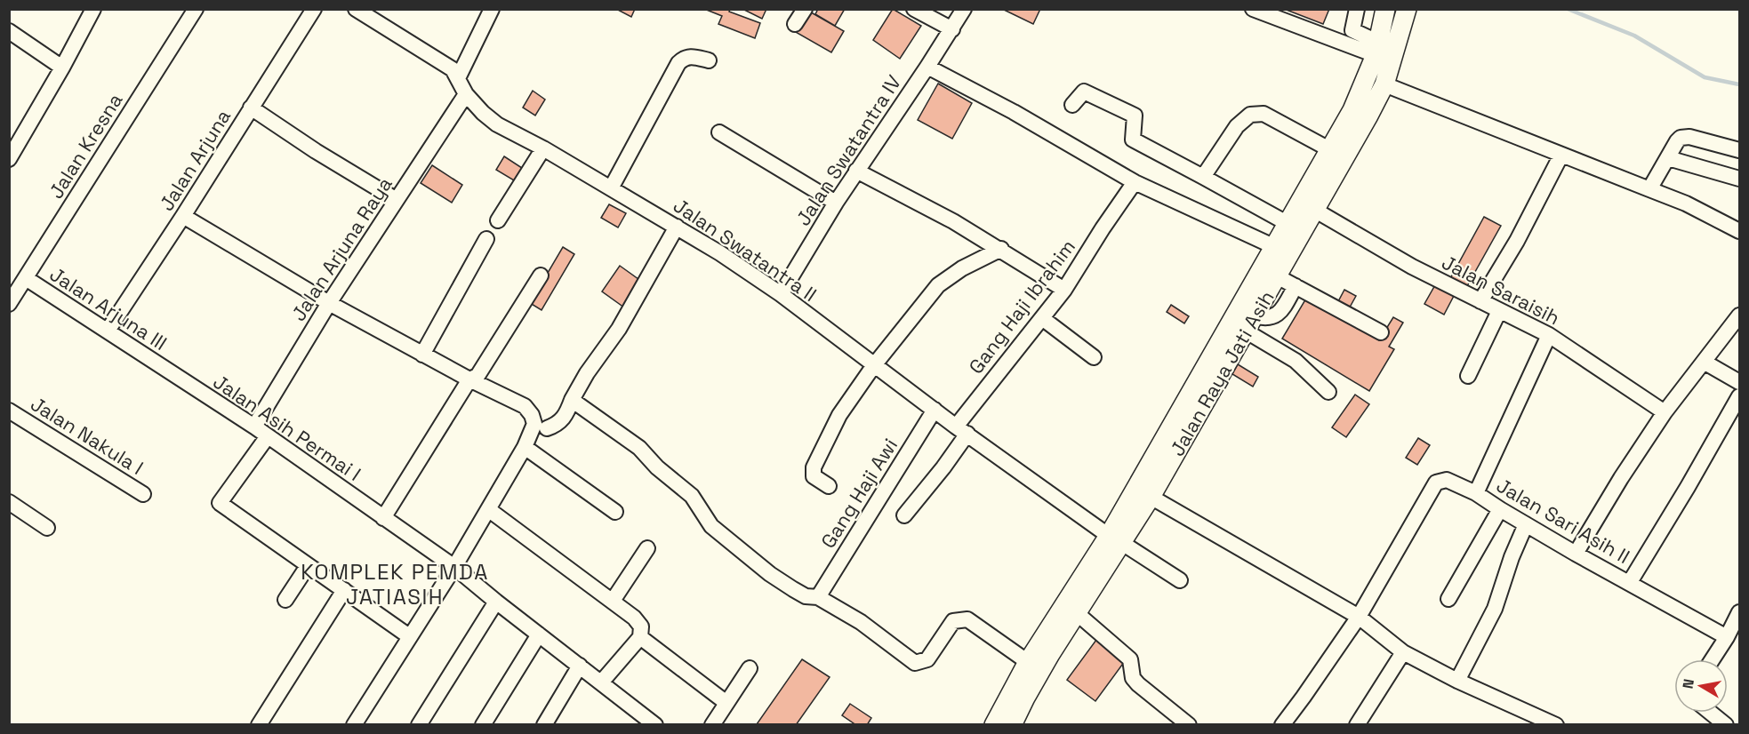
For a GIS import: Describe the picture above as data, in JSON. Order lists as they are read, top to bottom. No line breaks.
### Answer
{"streets":{"main road":["Jalan Raya Jati Asih"],"street":["Jalan Kresna","Jalan Swatantra IV","Jalan Arjuna","Jalan Arjuna Raya","Jalan Swatantra II","Jalan Saraisih","Gang Haji Ibrahim","Jalan Arjuna III","Jalan Asih Permai I","Jalan Nakula I","Gang Haji Awi","Jalan Sari Asih II"]},"crossings":[["Jalan Kresna","Jalan Arjuna III"],["Jalan Swatantra IV","Jalan Swatantra II"],["Jalan Arjuna","Jalan Arjuna III"],["Jalan Arjuna Raya","Jalan Swatantra II"],["Jalan Arjuna Raya","Jalan Asih Permai I"],["Jalan Swatantra II","Gang Haji Ibrahim"],["Jalan Swatantra II","Jalan Raya Jati Asih"],["Jalan Swatantra II","Gang Haji Awi"],["Jalan Saraisih","Jalan Raya Jati Asih"],["Jalan Saraisih","Jalan Sari Asih II"],["Jalan Arjuna III","Jalan Asih Permai I"]],"districts":["KOMPLEK PEMDA JATIASIH"],"north":"left"}
